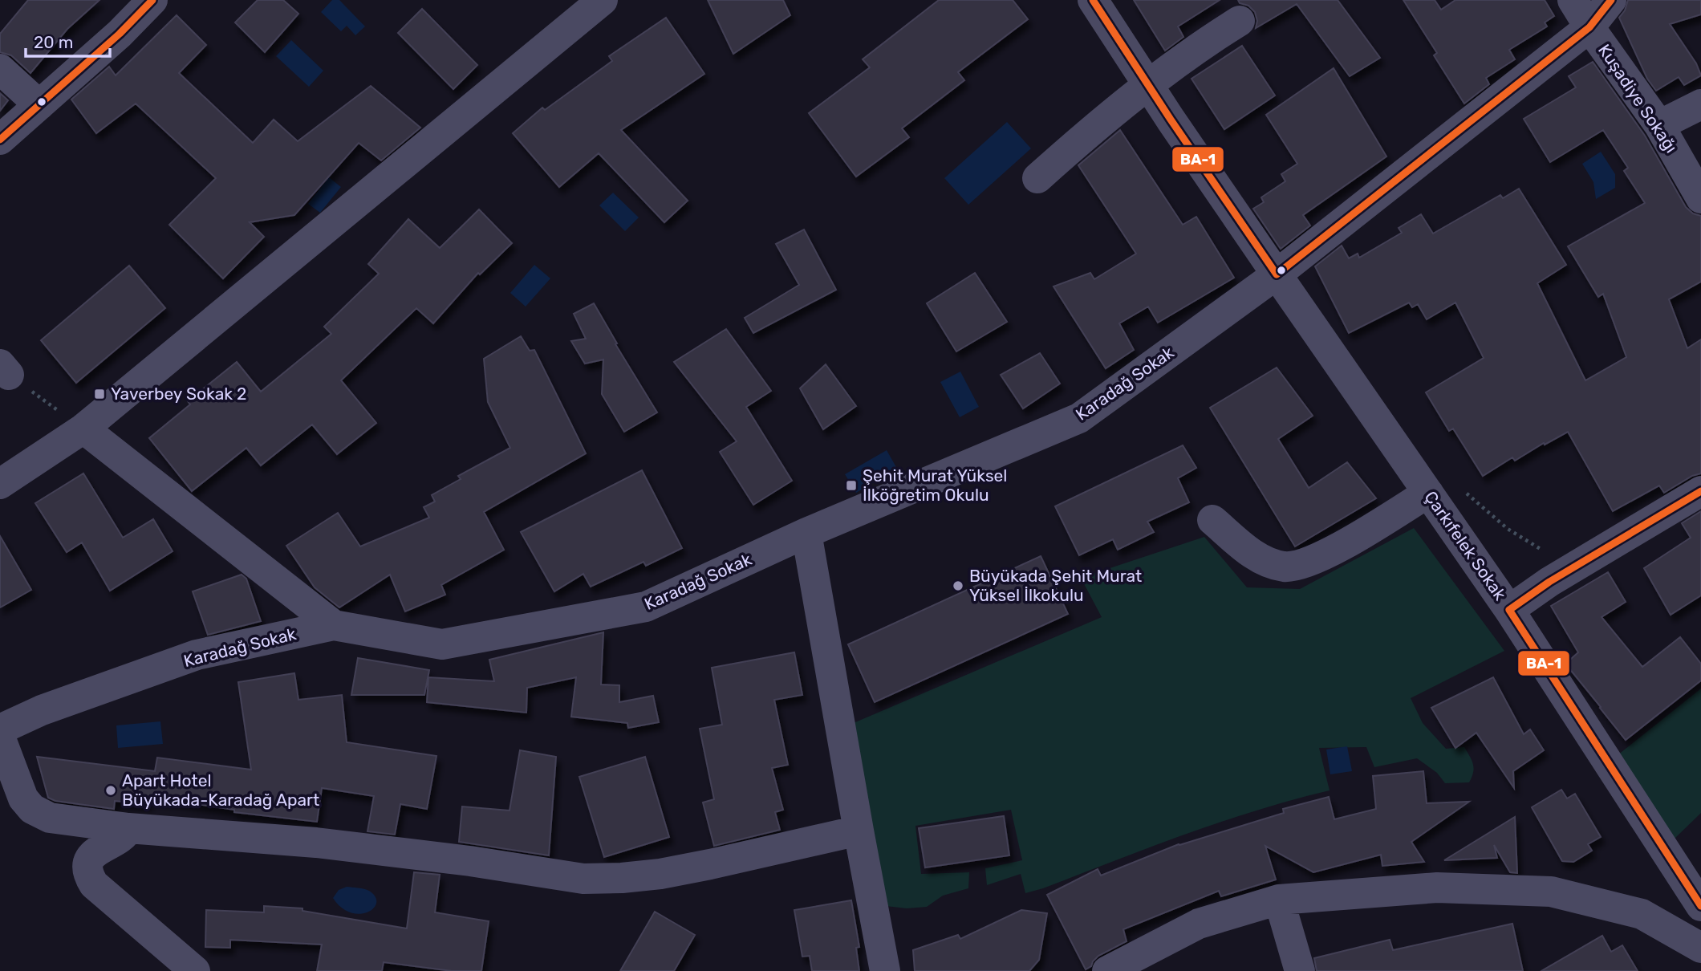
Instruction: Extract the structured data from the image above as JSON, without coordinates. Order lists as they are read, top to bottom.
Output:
{
  "streets": {
    "street": ["Kuşadiye Sokağı", "Karadağ Sokak", "Çarkıfelek Sokak"]
  },
  "crossings": [
    ["Kuşadiye Sokağı", "Karadağ Sokak"],
    ["Karadağ Sokak", "Çarkıfelek Sokak"]
  ],
  "places": {
    "transit": ["Yaverbey Sokak 2", "Şehit Murat Yüksel İlköğretim Okulu"],
    "other": ["Büyükada Şehit Murat Yüksel İlkokulu", "Apart Hotel Büyükada-Karadağ Apart"]
  },
  "lines": ["transit line BA-1"],
  "scale_bar": "20 m"
}
